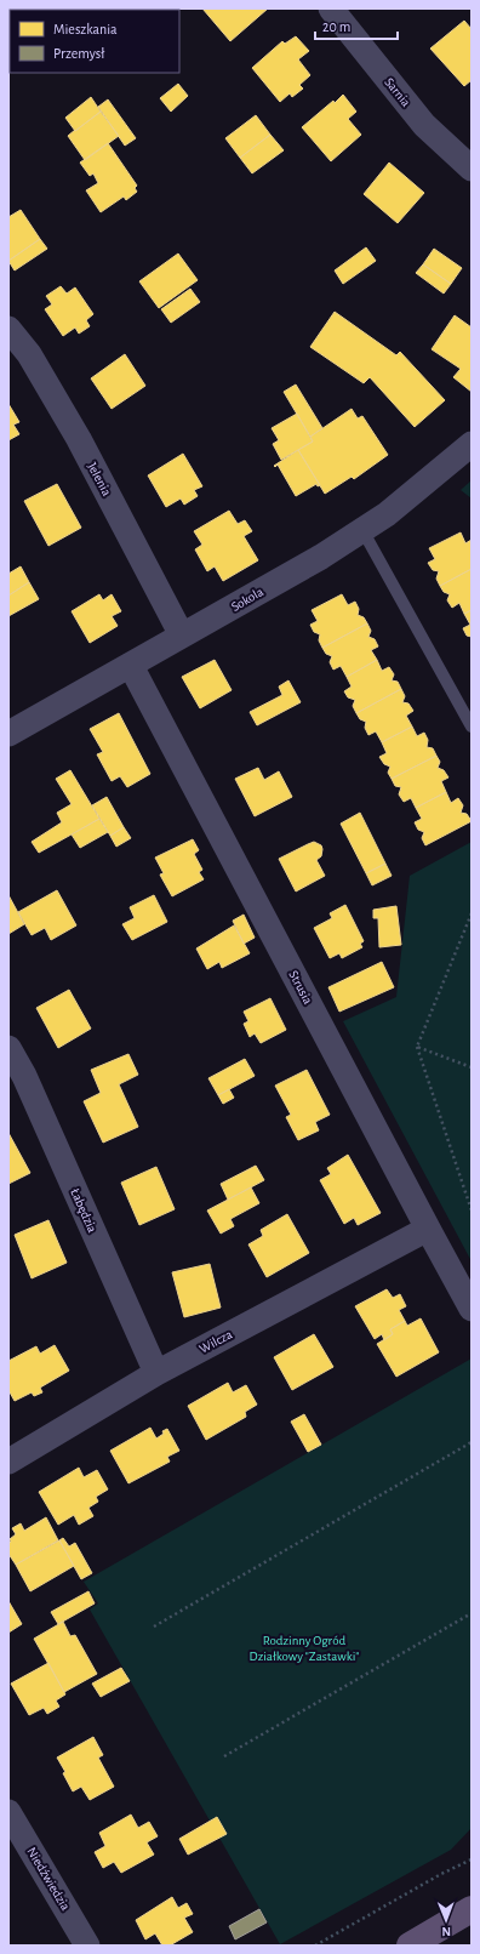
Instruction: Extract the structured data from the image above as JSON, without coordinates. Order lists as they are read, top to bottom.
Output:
{
  "streets": {
    "street": [
      "Sarnia",
      "Jelenia",
      "Sokola",
      "Strusia",
      "Łabędzia",
      "Wilcza",
      "Niedźwiedzia"
    ]
  },
  "crossings": [
    ["Jelenia", "Sokola"],
    ["Sokola", "Strusia"],
    ["Strusia", "Wilcza"],
    ["Łabędzia", "Wilcza"]
  ],
  "parks": ["Rodzinny Ogród Działkowy \"Zastawki\""],
  "legend": ["Mieszkania", "Przemysł"],
  "scale_bar": "20 m",
  "north": "bottom"
}
